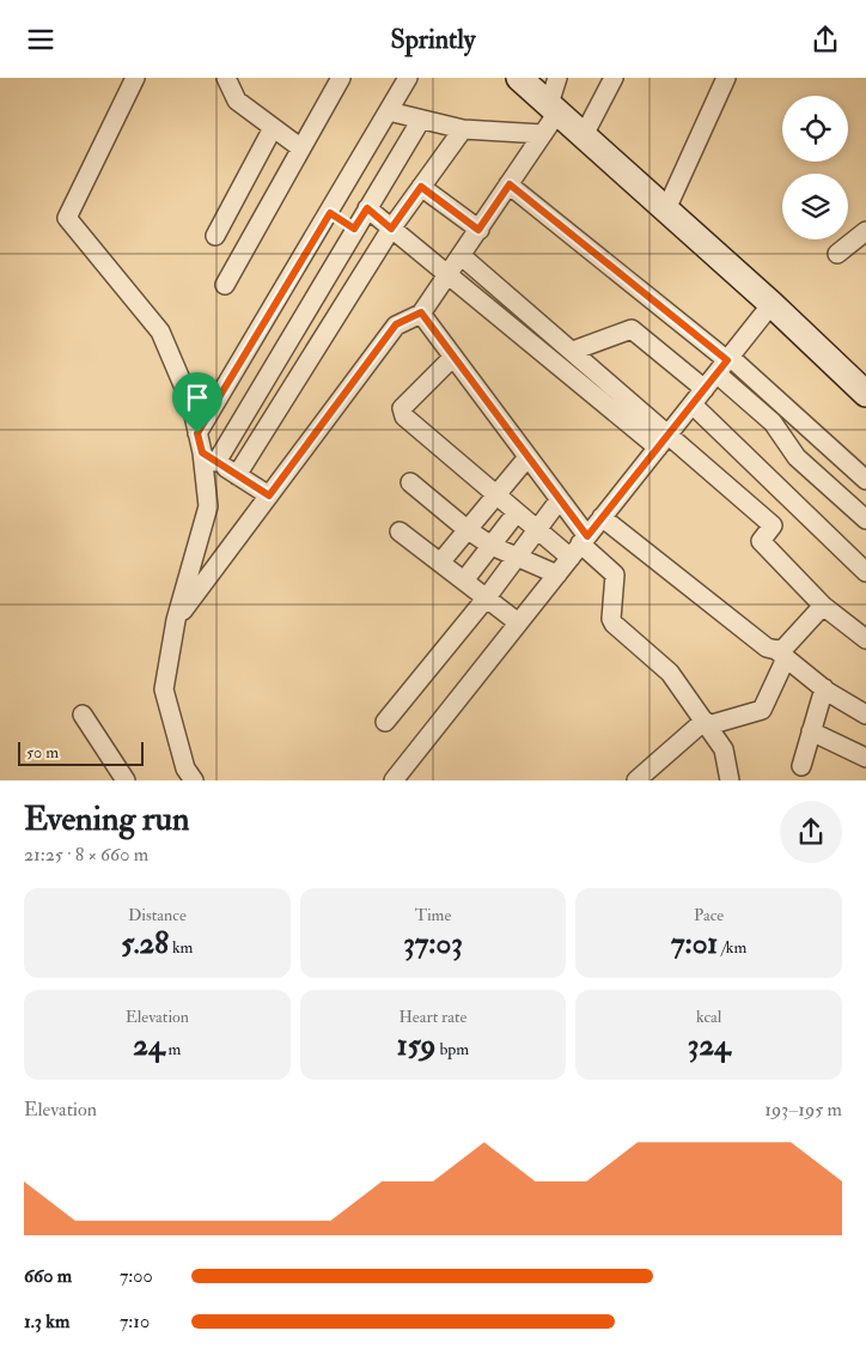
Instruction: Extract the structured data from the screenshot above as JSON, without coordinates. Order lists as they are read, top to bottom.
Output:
{
  "scale_bar": "50 m",
  "page": {
    "header": "Sprintly",
    "scale": "50 m",
    "heading": ["Evening run", "21:25 · 8 × 660 m"],
    "stats": [
      ["Distance", "5.28 km"],
      ["Time", "37:03"],
      ["Pace", "7:01 /km"],
      ["Elevation", "24 m"],
      ["Heart rate", "159 bpm"],
      ["kcal", "324"]
    ],
    "chart": ["Elevation", "193–195 m"],
    "list": [
      {
        "name": "660 m",
        "note": "7:00"
      },
      {
        "name": "1.3 km",
        "note": "7:10"
      }
    ]
  }
}
